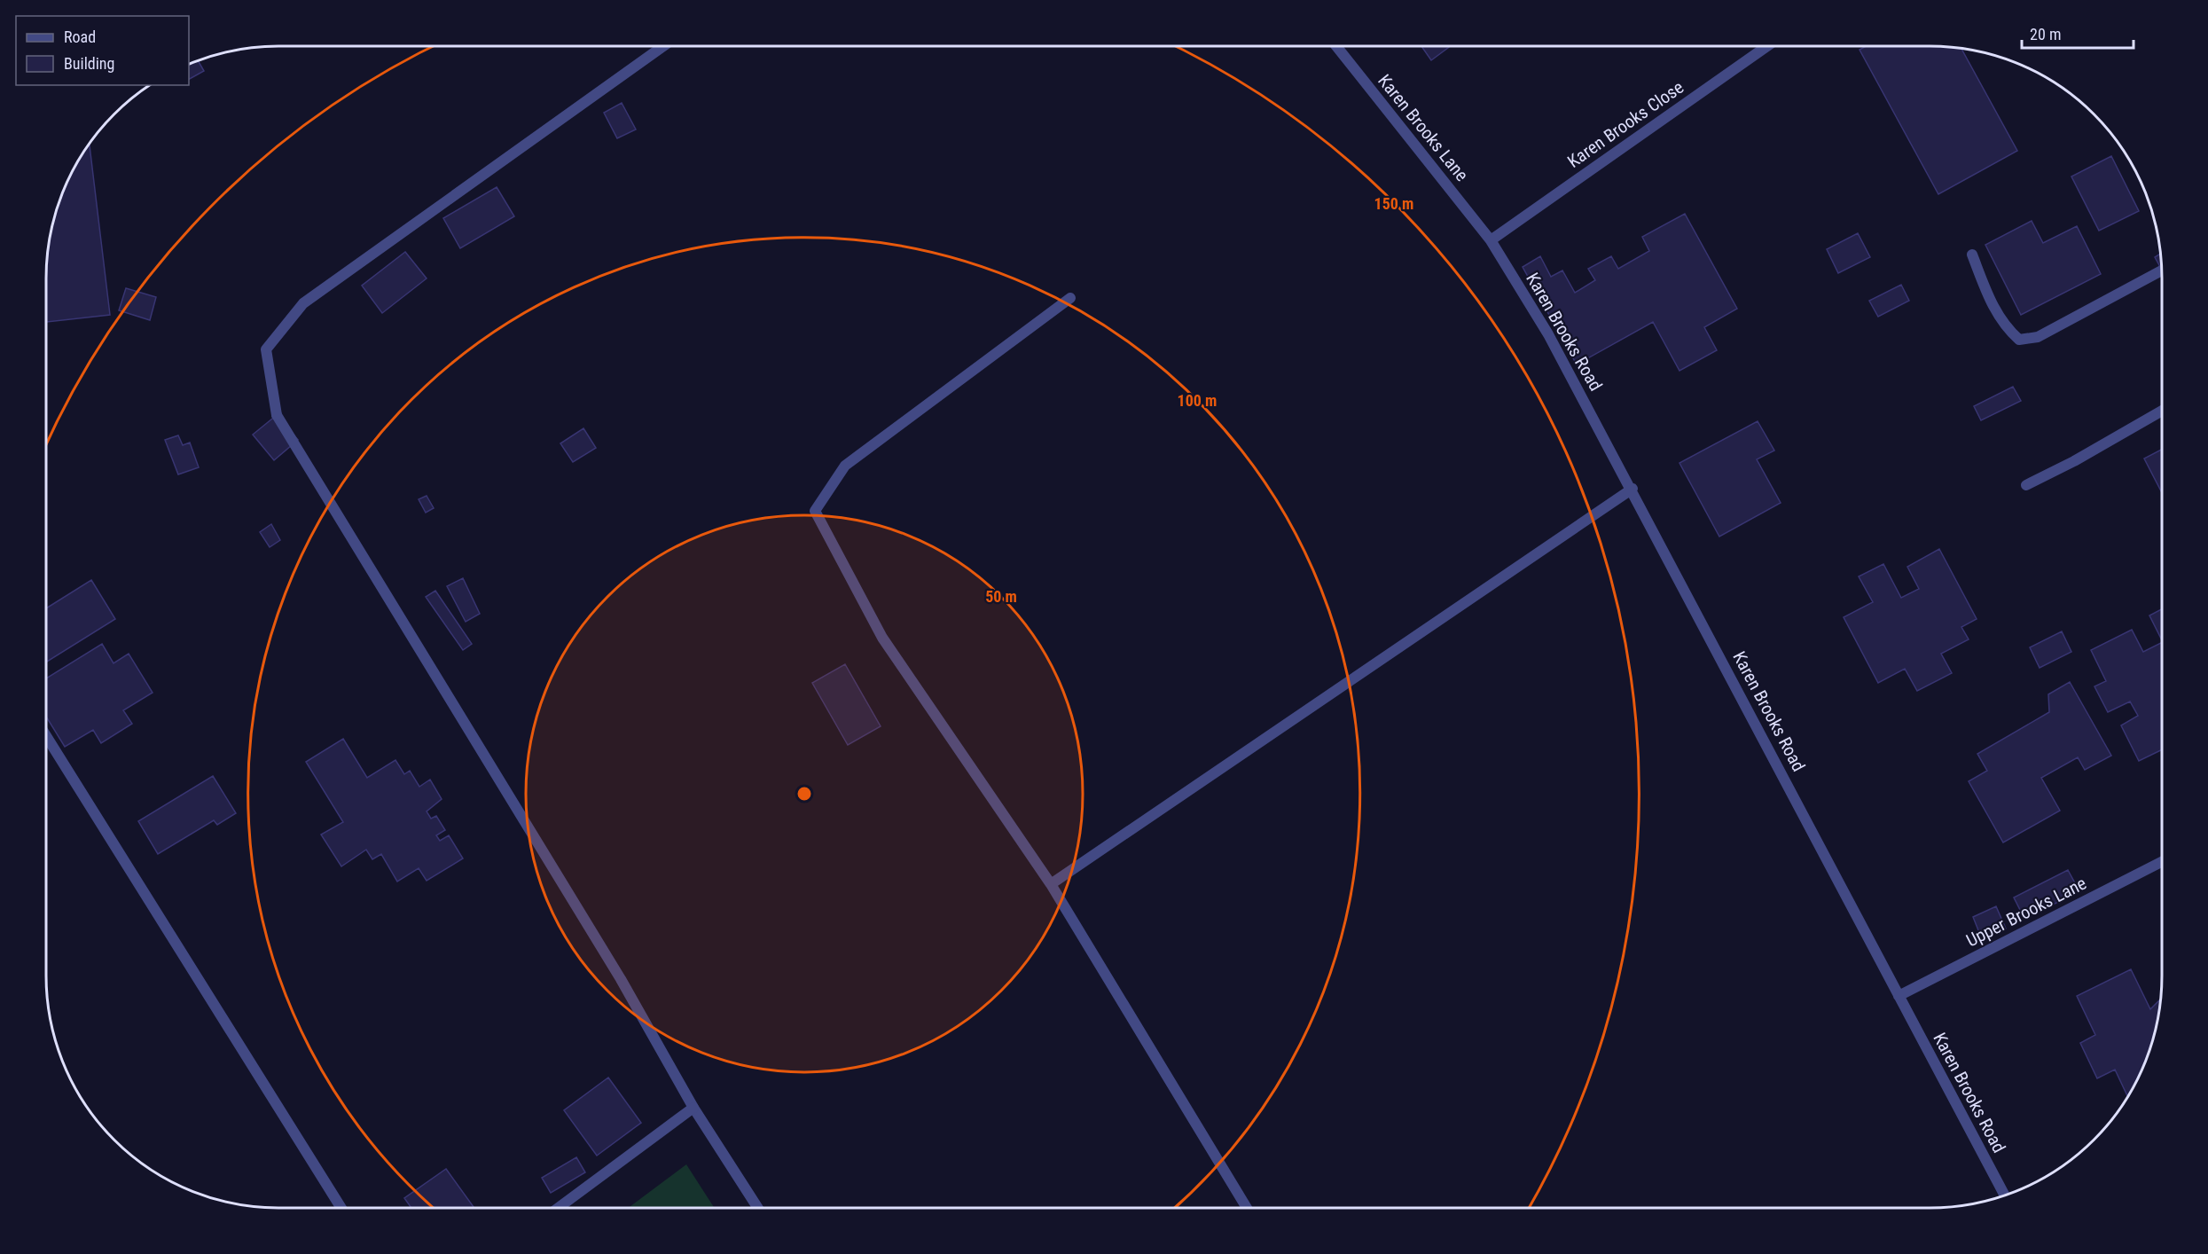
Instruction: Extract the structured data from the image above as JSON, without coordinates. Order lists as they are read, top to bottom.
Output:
{
  "streets": {
    "street": [
      "Karen Brooks Close",
      "Karen Brooks Lane",
      "Karen Brooks Road",
      "Upper Brooks Lane"
    ]
  },
  "crossings": [
    ["Karen Brooks Close", "Karen Brooks Lane"],
    ["Karen Brooks Close", "Karen Brooks Road"],
    ["Karen Brooks Lane", "Karen Brooks Road"],
    ["Karen Brooks Road", "Upper Brooks Lane"]
  ],
  "legend": ["Road", "Building"],
  "scale_bar": "20 m",
  "rings": ["150 m", "100 m", "50 m"]
}
